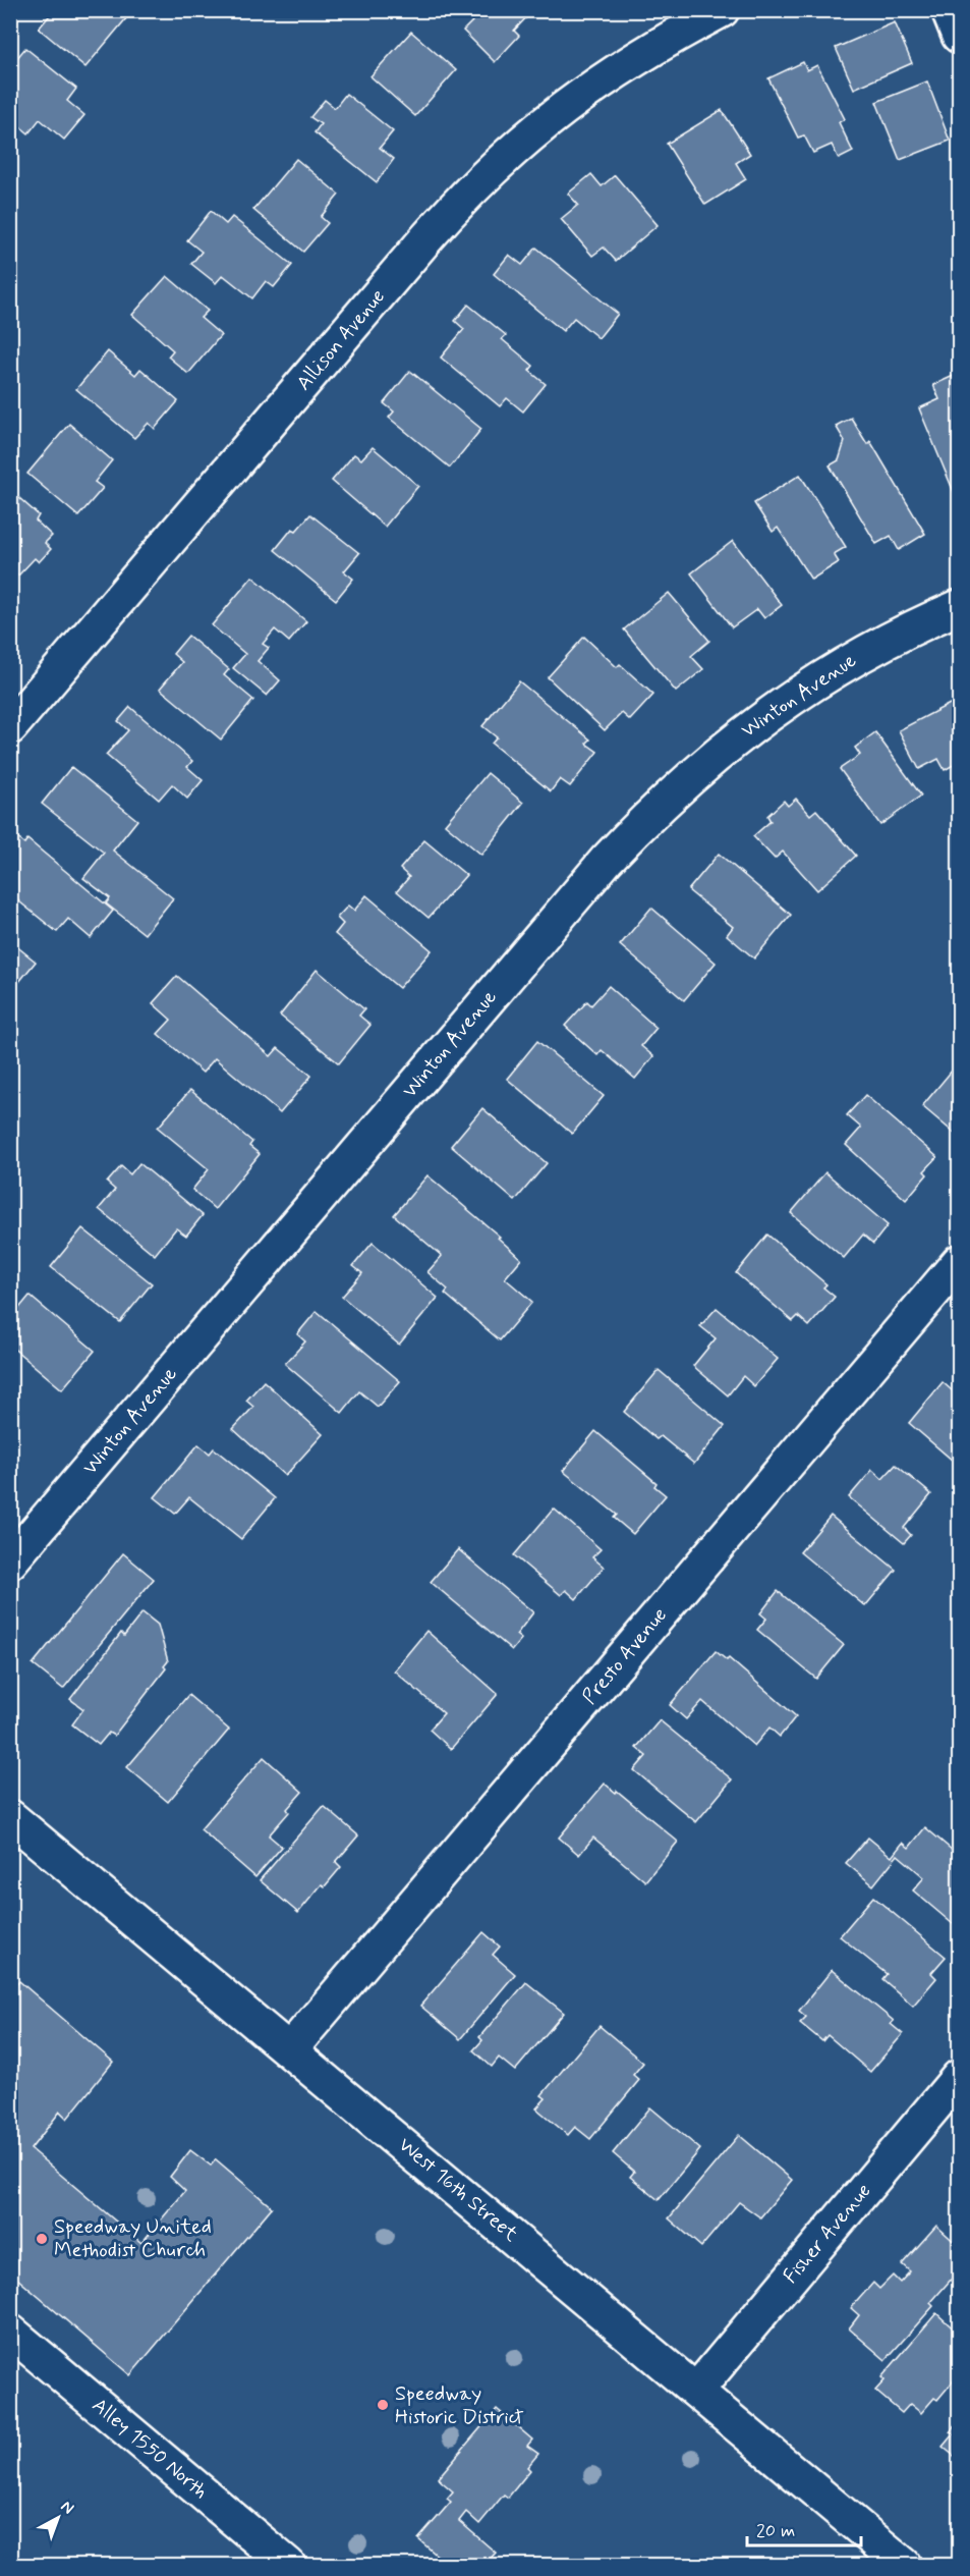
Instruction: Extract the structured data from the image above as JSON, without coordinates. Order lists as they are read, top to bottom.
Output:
{
  "streets": {
    "street": [
      "Allison Avenue",
      "Winton Avenue",
      "Presto Avenue",
      "West 16th Street",
      "Fisher Avenue",
      "Alley 1550 North"
    ]
  },
  "crossings": [
    ["Presto Avenue", "West 16th Street"],
    ["West 16th Street", "Fisher Avenue"]
  ],
  "places": ["Speedway United Methodist Church", "Speedway Historic District"],
  "scale_bar": "20 m",
  "north": "top right"
}
